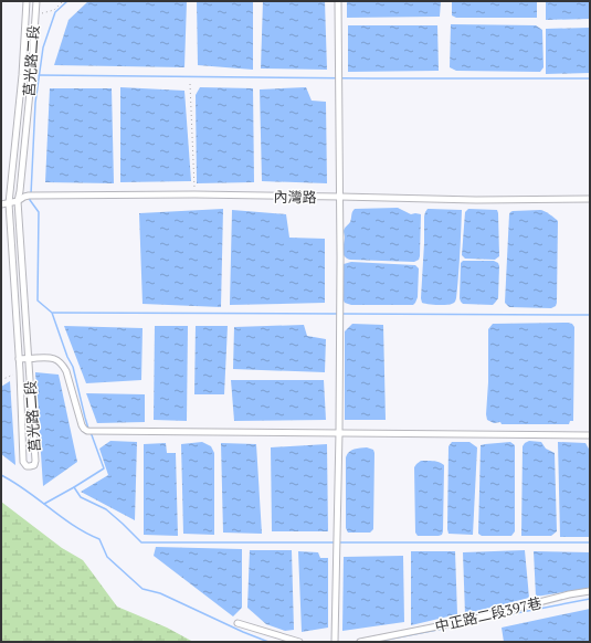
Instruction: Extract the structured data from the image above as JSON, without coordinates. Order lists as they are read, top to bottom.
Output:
{
  "streets": {
    "street": ["莒光路二段", "內灣路", "中正路二段397巷"]
  },
  "crossings": [
    ["莒光路二段", "內灣路"]
  ]
}
